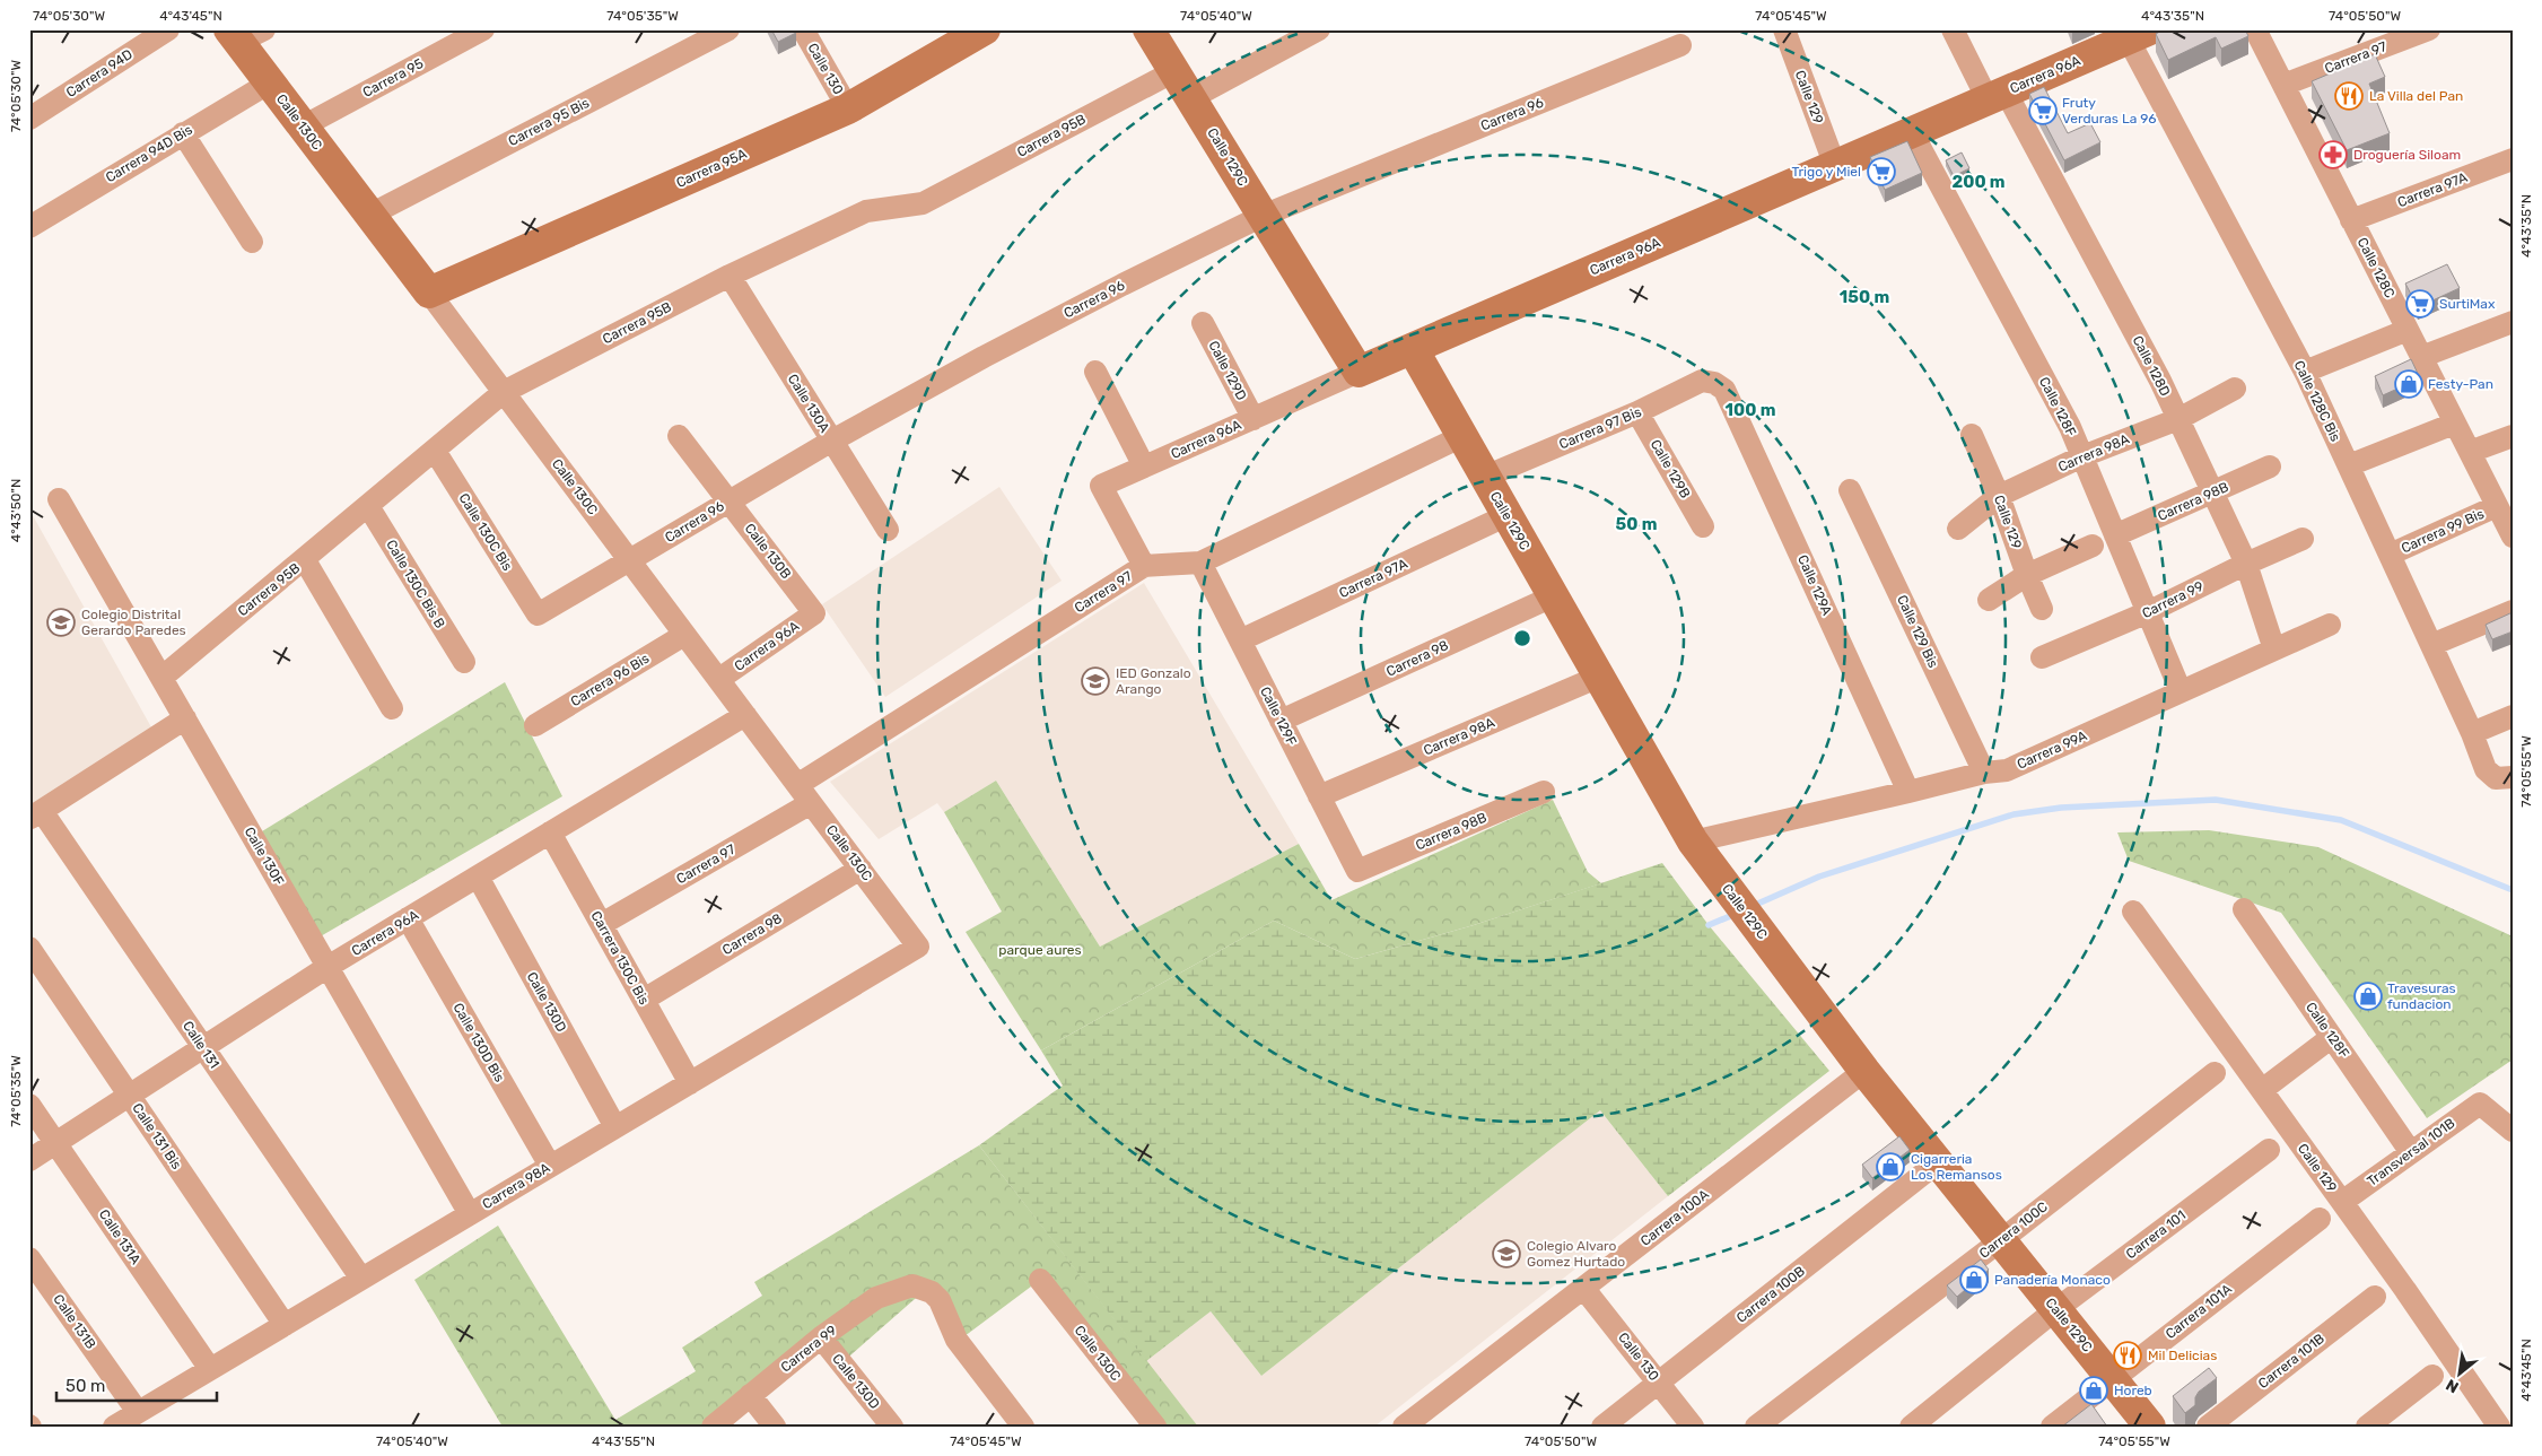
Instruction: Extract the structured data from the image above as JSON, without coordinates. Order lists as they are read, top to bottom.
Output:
{
  "streets": {
    "street": [
      "Carrera 97",
      "Calle 130",
      "Carrera 94D",
      "Carrera 96A",
      "Carrera 95",
      "Calle 129",
      "Carrera 96",
      "Calle 130C",
      "Carrera 95 Bis",
      "Carrera 95B",
      "Carrera 94D Bis",
      "Calle 129C",
      "Carrera 95A",
      "Carrera 97A",
      "Calle 128C",
      "Calle 128D",
      "Calle 129D",
      "Calle 128C Bis",
      "Calle 130A",
      "Calle 128F",
      "Carrera 97 Bis",
      "Carrera 98A",
      "Calle 129B",
      "Carrera 98B",
      "Carrera 99 Bis",
      "Calle 130C Bis",
      "Calle 130B",
      "Calle 130C Bis B",
      "Calle 129A",
      "Carrera 99",
      "Calle 129 Bis",
      "Carrera 98",
      "Carrera 96 Bis",
      "Calle 129F",
      "Carrera 99A",
      "Calle 130F",
      "Carrera 130C Bis",
      "Calle 130D",
      "Calle 130D Bis",
      "Calle 131",
      "Calle 131 Bis",
      "Transversal 101B",
      "Carrera 100A",
      "Carrera 100C",
      "Carrera 101",
      "Calle 131A",
      "Carrera 100B",
      "Carrera 101A",
      "Calle 131B",
      "Carrera 101B"
    ]
  },
  "crossings": [
    ["Carrera 97", "Carrera 96A"],
    ["Carrera 97", "Calle 130C"],
    ["Carrera 97", "Calle 129C"],
    ["Carrera 97", "Calle 128C"],
    ["Carrera 97", "Calle 129F"],
    ["Carrera 97", "Carrera 130C Bis"],
    ["Calle 130", "Carrera 95A"],
    ["Calle 130", "Carrera 100A"],
    ["Calle 130", "Carrera 100B"],
    ["Carrera 96A", "Calle 129"],
    ["Carrera 96A", "Calle 130C"],
    ["Carrera 96A", "Calle 129C"],
    ["Carrera 96A", "Calle 128D"],
    ["Carrera 96A", "Calle 129D"],
    ["Carrera 96A", "Calle 128C Bis"],
    ["Carrera 96A", "Calle 128F"],
    ["Carrera 96A", "Calle 130B"],
    ["Carrera 96A", "Calle 130F"],
    ["Carrera 96A", "Carrera 130C Bis"],
    ["Carrera 96A", "Calle 130D"],
    ["Carrera 96A", "Calle 130D Bis"],
    ["Carrera 96A", "Calle 131"],
    ["Carrera 96A", "Calle 131 Bis"],
    ["Carrera 96A", "Calle 131A"],
    ["Carrera 95", "Calle 130C"],
    ["Calle 129", "Carrera 98A"],
    ["Calle 129", "Transversal 101B"],
    ["Carrera 96", "Calle 130C"],
    ["Carrera 96", "Calle 129C"],
    ["Carrera 96", "Calle 130A"],
    ["Carrera 96", "Calle 130C Bis"],
    ["Carrera 96", "Calle 130B"],
    ["Calle 130C", "Carrera 95 Bis"],
    ["Calle 130C", "Carrera 95B"],
    ["Calle 130C", "Carrera 94D Bis"],
    ["Calle 130C", "Carrera 95A"],
    ["Calle 130C", "Carrera 98A"],
    ["Calle 130C", "Carrera 98"],
    ["Calle 130C", "Carrera 96 Bis"],
    ["Carrera 95B", "Calle 129C"],
    ["Carrera 95B", "Calle 130A"],
    ["Carrera 95B", "Calle 130C Bis"],
    ["Carrera 95B", "Calle 130C Bis B"],
    ["Carrera 95B", "Calle 130F"],
    ["Calle 129C", "Carrera 97A"],
    ["Calle 129C", "Carrera 97 Bis"],
    ["Calle 129C", "Carrera 98A"],
    ["Calle 129C", "Carrera 98"],
    ["Calle 129C", "Carrera 99A"],
    ["Calle 129C", "Carrera 100A"],
    ["Calle 129C", "Carrera 100C"],
    ["Calle 129C", "Carrera 101"],
    ["Calle 129C", "Carrera 100B"],
    ["Calle 129C", "Carrera 101A"],
    ["Carrera 97A", "Calle 128C"],
    ["Carrera 97A", "Calle 129F"],
    ["Calle 128C", "Carrera 99 Bis"],
    ["Calle 128D", "Carrera 98A"],
    ["Calle 128D", "Carrera 98B"],
    ["Calle 128D", "Carrera 99"],
    ["Calle 128D", "Carrera 99A"],
    ["Calle 128C Bis", "Carrera 99 Bis"],
    ["Calle 128F", "Carrera 98A"],
    ["Calle 128F", "Carrera 98B"],
    ["Calle 128F", "Carrera 99"],
    ["Calle 128F", "Carrera 99A"],
    ["Calle 128F", "Transversal 101B"],
    ["Carrera 97 Bis", "Calle 129B"],
    ["Carrera 97 Bis", "Calle 129A"],
    ["Carrera 98A", "Calle 129F"],
    ["Carrera 98A", "Calle 130F"],
    ["Carrera 98A", "Carrera 130C Bis"],
    ["Carrera 98A", "Calle 130D"],
    ["Carrera 98A", "Calle 130D Bis"],
    ["Carrera 98A", "Calle 131"],
    ["Carrera 98A", "Calle 131 Bis"],
    ["Carrera 98A", "Calle 131A"],
    ["Carrera 98A", "Calle 131B"],
    ["Carrera 98B", "Calle 129F"],
    ["Calle 129A", "Carrera 99A"],
    ["Carrera 99", "Calle 130D"],
    ["Calle 129 Bis", "Carrera 99A"],
    ["Carrera 98", "Calle 129F"],
    ["Carrera 98", "Carrera 130C Bis"]
  ],
  "parks": ["parque aures"],
  "places": {
    "restaurant": ["La Villa del Pan", "Mil Delicias"],
    "supermarket": ["Fruty Verduras La 96", "Trigo y Miel", "SurtiMax"],
    "pharmacy": ["Droguería Siloam"],
    "shop": [
      "Festy-Pan",
      "Travesuras fundacion",
      "Cigarreria Los Remansos",
      "Panadería Monaco",
      "Horeb"
    ],
    "school or university": ["Colegio Distrital Gerardo Paredes", "IED Gonzalo Arango", "Colegio Alvaro Gomez Hurtado"]
  },
  "scale_bar": "50 m",
  "north": "bottom left",
  "coordinates": [
    "74°05'30\"W",
    "4°43'45\"N",
    "74°05'35\"W",
    "74°05'40\"W",
    "74°05'45\"W",
    "4°43'35\"N",
    "74°05'50\"W",
    "4°43'50\"N",
    "74°05'55\"W",
    "4°43'55\"N"
  ],
  "rings": [
    "200 m",
    "150 m",
    "100 m",
    "50 m"
  ]
}
